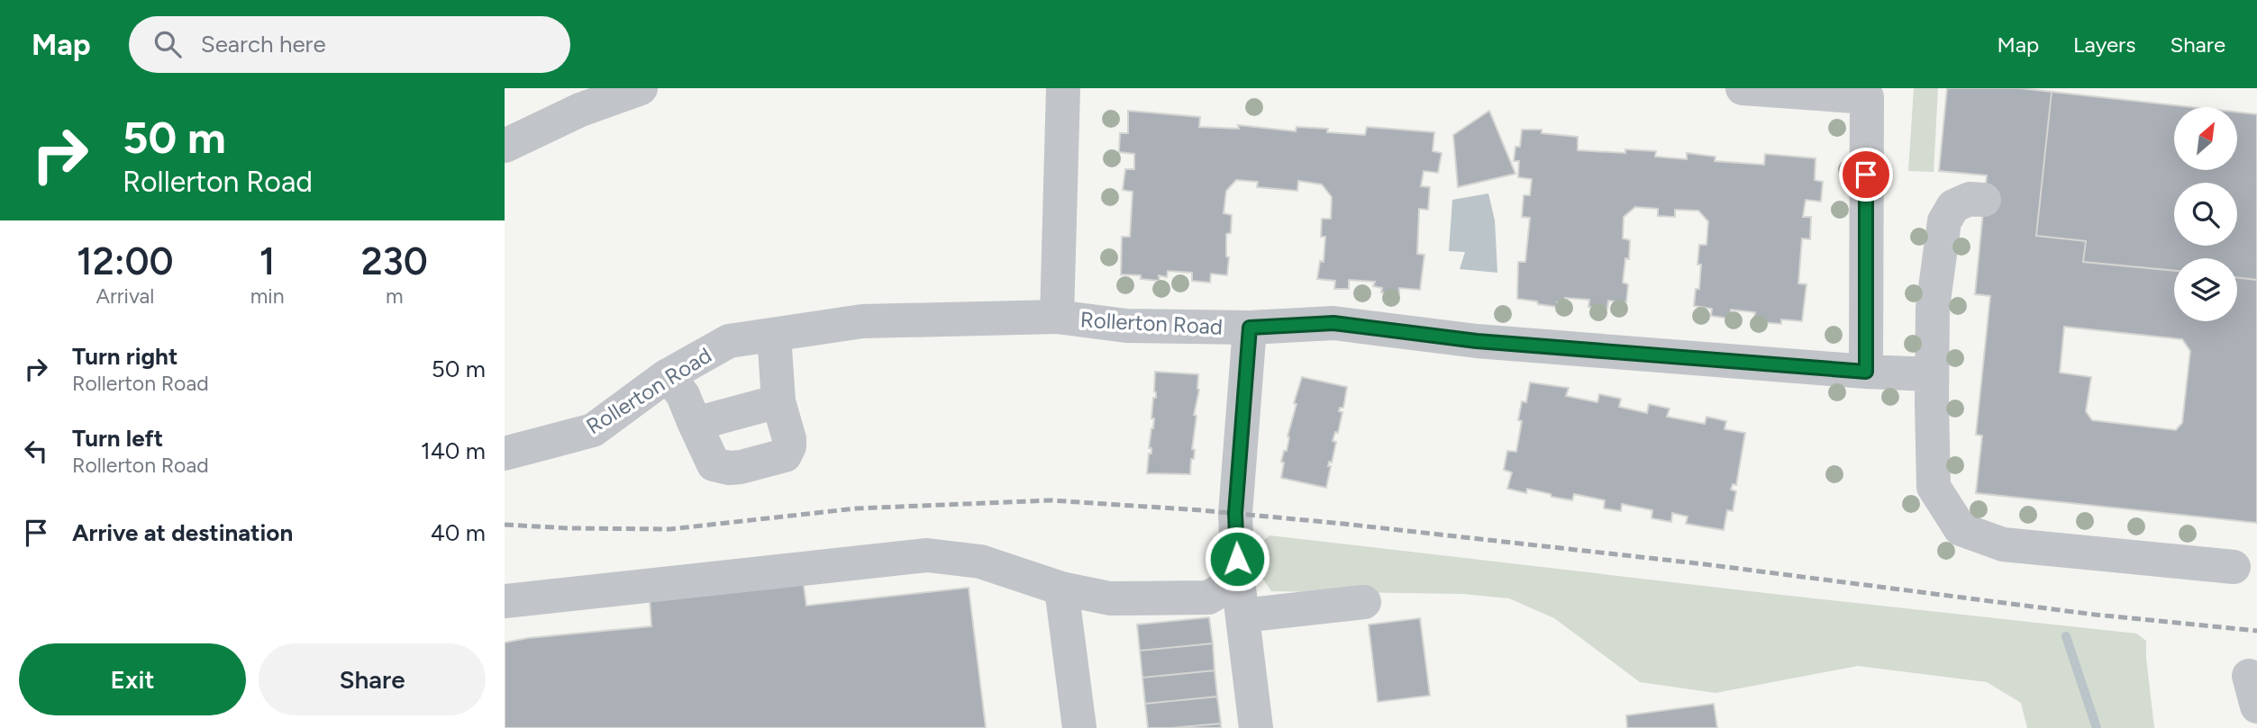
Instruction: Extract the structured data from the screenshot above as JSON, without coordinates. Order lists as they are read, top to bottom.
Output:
{
  "streets": {
    "street": ["Rollerton Road"]
  },
  "north": "top right",
  "page": {
    "header": "Map",
    "search": "Search here",
    "nav": ["Map", "Layers", "Share"],
    "turn": ["50 m", "Rollerton Road"],
    "eta": [
      "12:00",
      "Arrival",
      "1",
      "min",
      "230",
      "m"
    ],
    "list": [
      {
        "name": "Turn right",
        "note": "Rollerton Road",
        "value": "50 m"
      },
      {
        "name": "Turn left",
        "note": "Rollerton Road",
        "value": "140 m"
      },
      {
        "name": "Arrive at destination",
        "value": "40 m"
      }
    ],
    "buttons": ["Exit", "Share"]
  }
}
